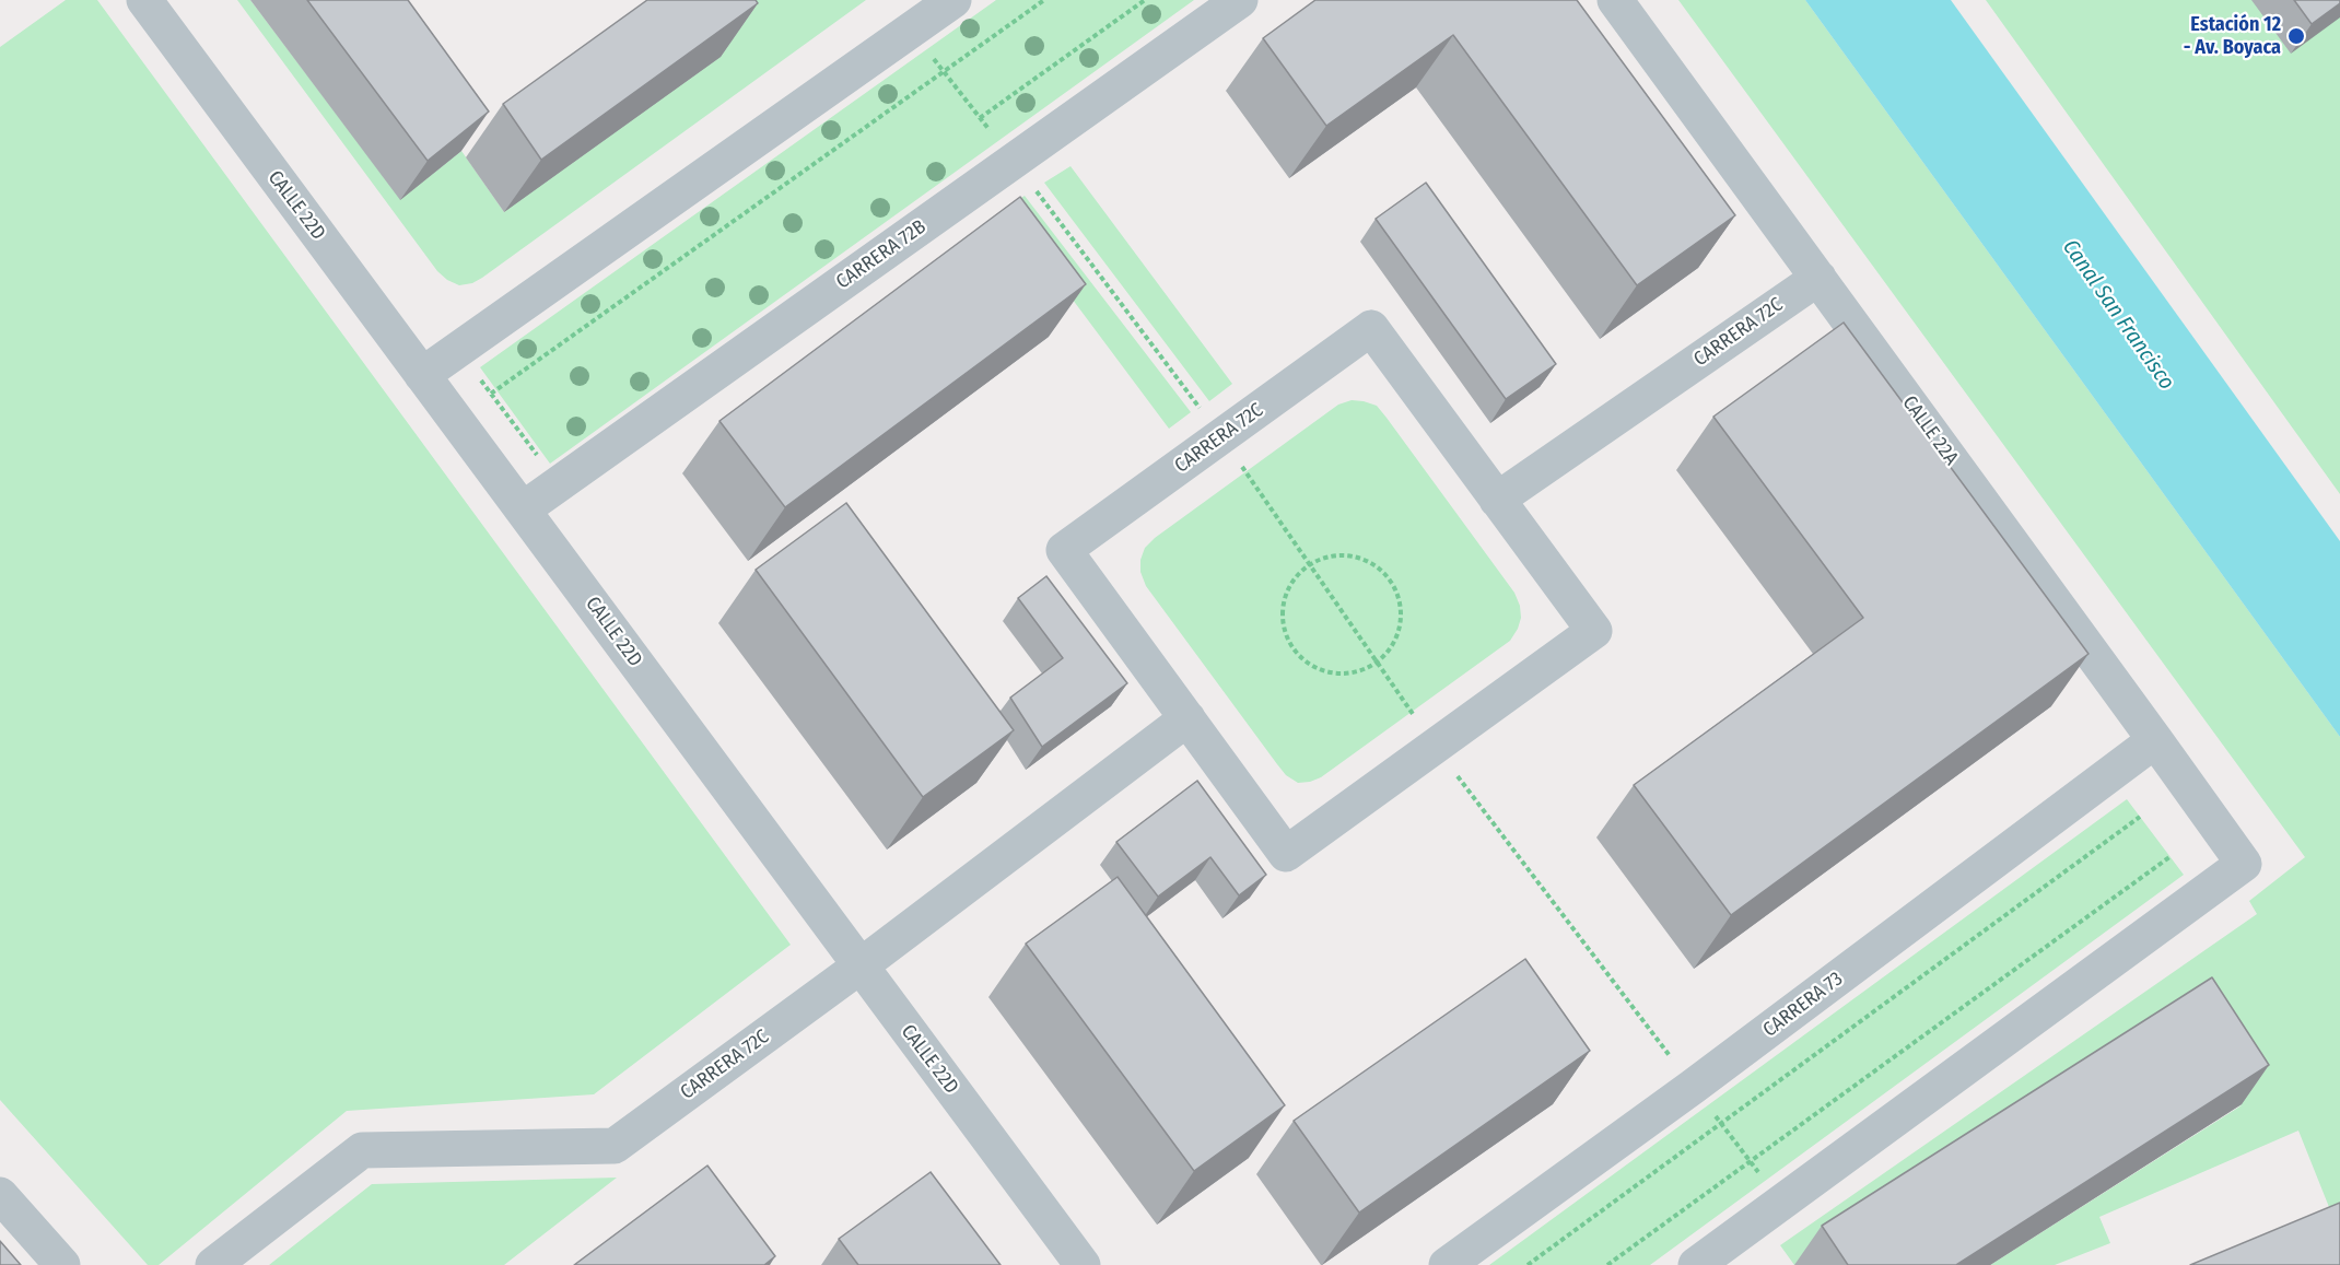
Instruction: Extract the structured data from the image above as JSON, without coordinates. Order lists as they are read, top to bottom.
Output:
{
  "streets": {
    "street": [
      "CALLE 22D",
      "CARRERA 72B",
      "CARRERA 72C",
      "CALLE 22A",
      "CARRERA 73"
    ]
  },
  "crossings": [
    ["CALLE 22D", "CARRERA 72B"],
    ["CALLE 22D", "CARRERA 72C"],
    ["CARRERA 72C", "CALLE 22A"],
    ["CALLE 22A", "CARRERA 73"]
  ],
  "water": ["Canal San Francisco"],
  "places": ["Estación 12 - Av. Boyaca"]
}
